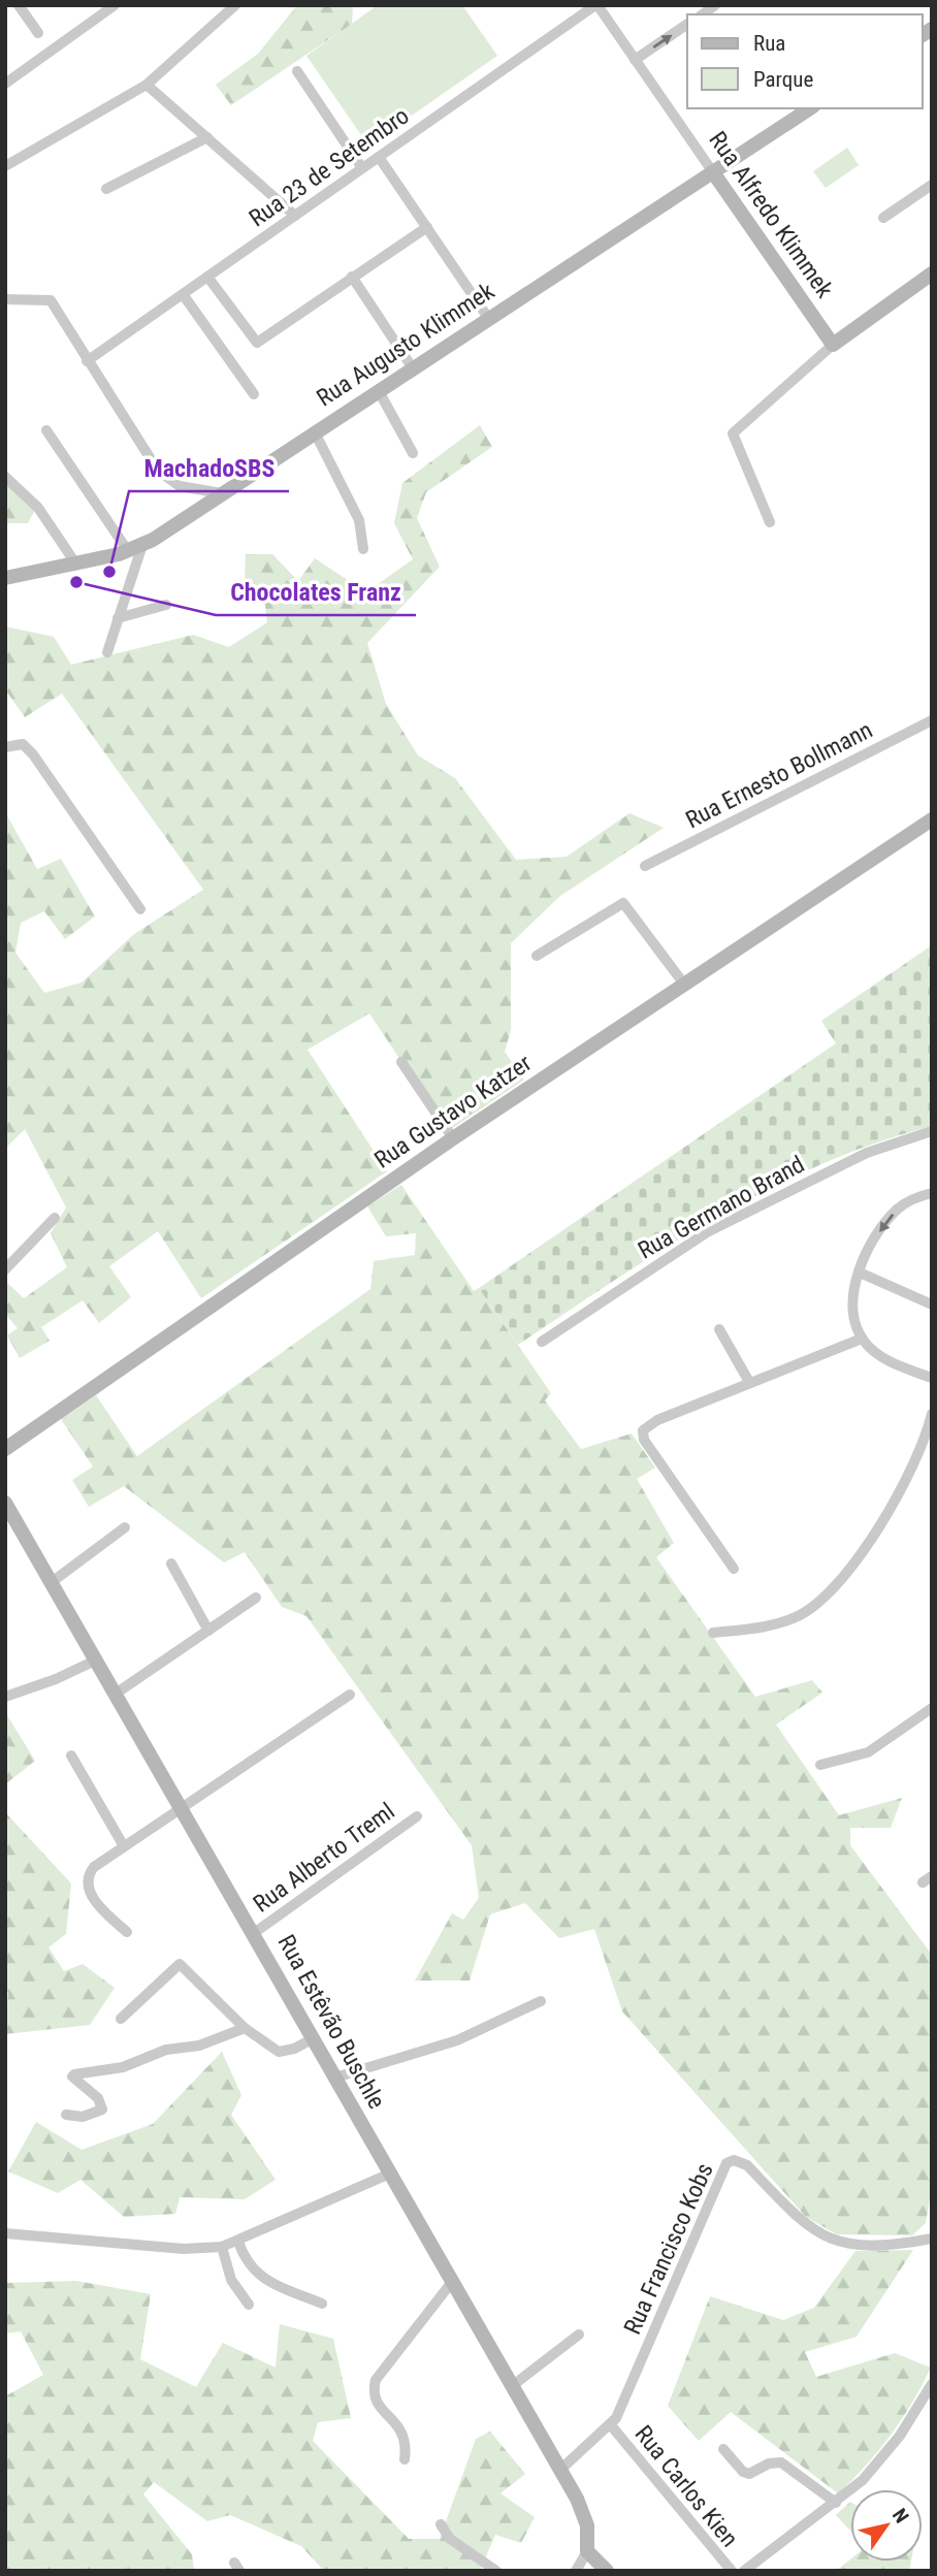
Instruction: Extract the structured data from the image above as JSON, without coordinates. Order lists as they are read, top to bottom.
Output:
{
  "streets": {
    "street": [
      "Rua 23 de Setembro",
      "Rua Alfredo Klimmek",
      "Rua Augusto Klimmek",
      "Rua Ernesto Bollmann",
      "Rua Gustavo Katzer",
      "Rua Germano Brand",
      "Rua Alberto Treml",
      "Rua Estêvão Buschle",
      "Rua Francisco Kobs",
      "Rua Carlos Kien"
    ]
  },
  "crossings": [
    ["Rua 23 de Setembro", "Rua Alfredo Klimmek"],
    ["Rua Alfredo Klimmek", "Rua Augusto Klimmek"],
    ["Rua Alberto Treml", "Rua Estêvão Buschle"],
    ["Rua Estêvão Buschle", "Rua Francisco Kobs"],
    ["Rua Francisco Kobs", "Rua Carlos Kien"]
  ],
  "places": ["MachadoSBS", "Chocolates Franz"],
  "legend": ["Rua", "Parque"],
  "north": "top right"
}
